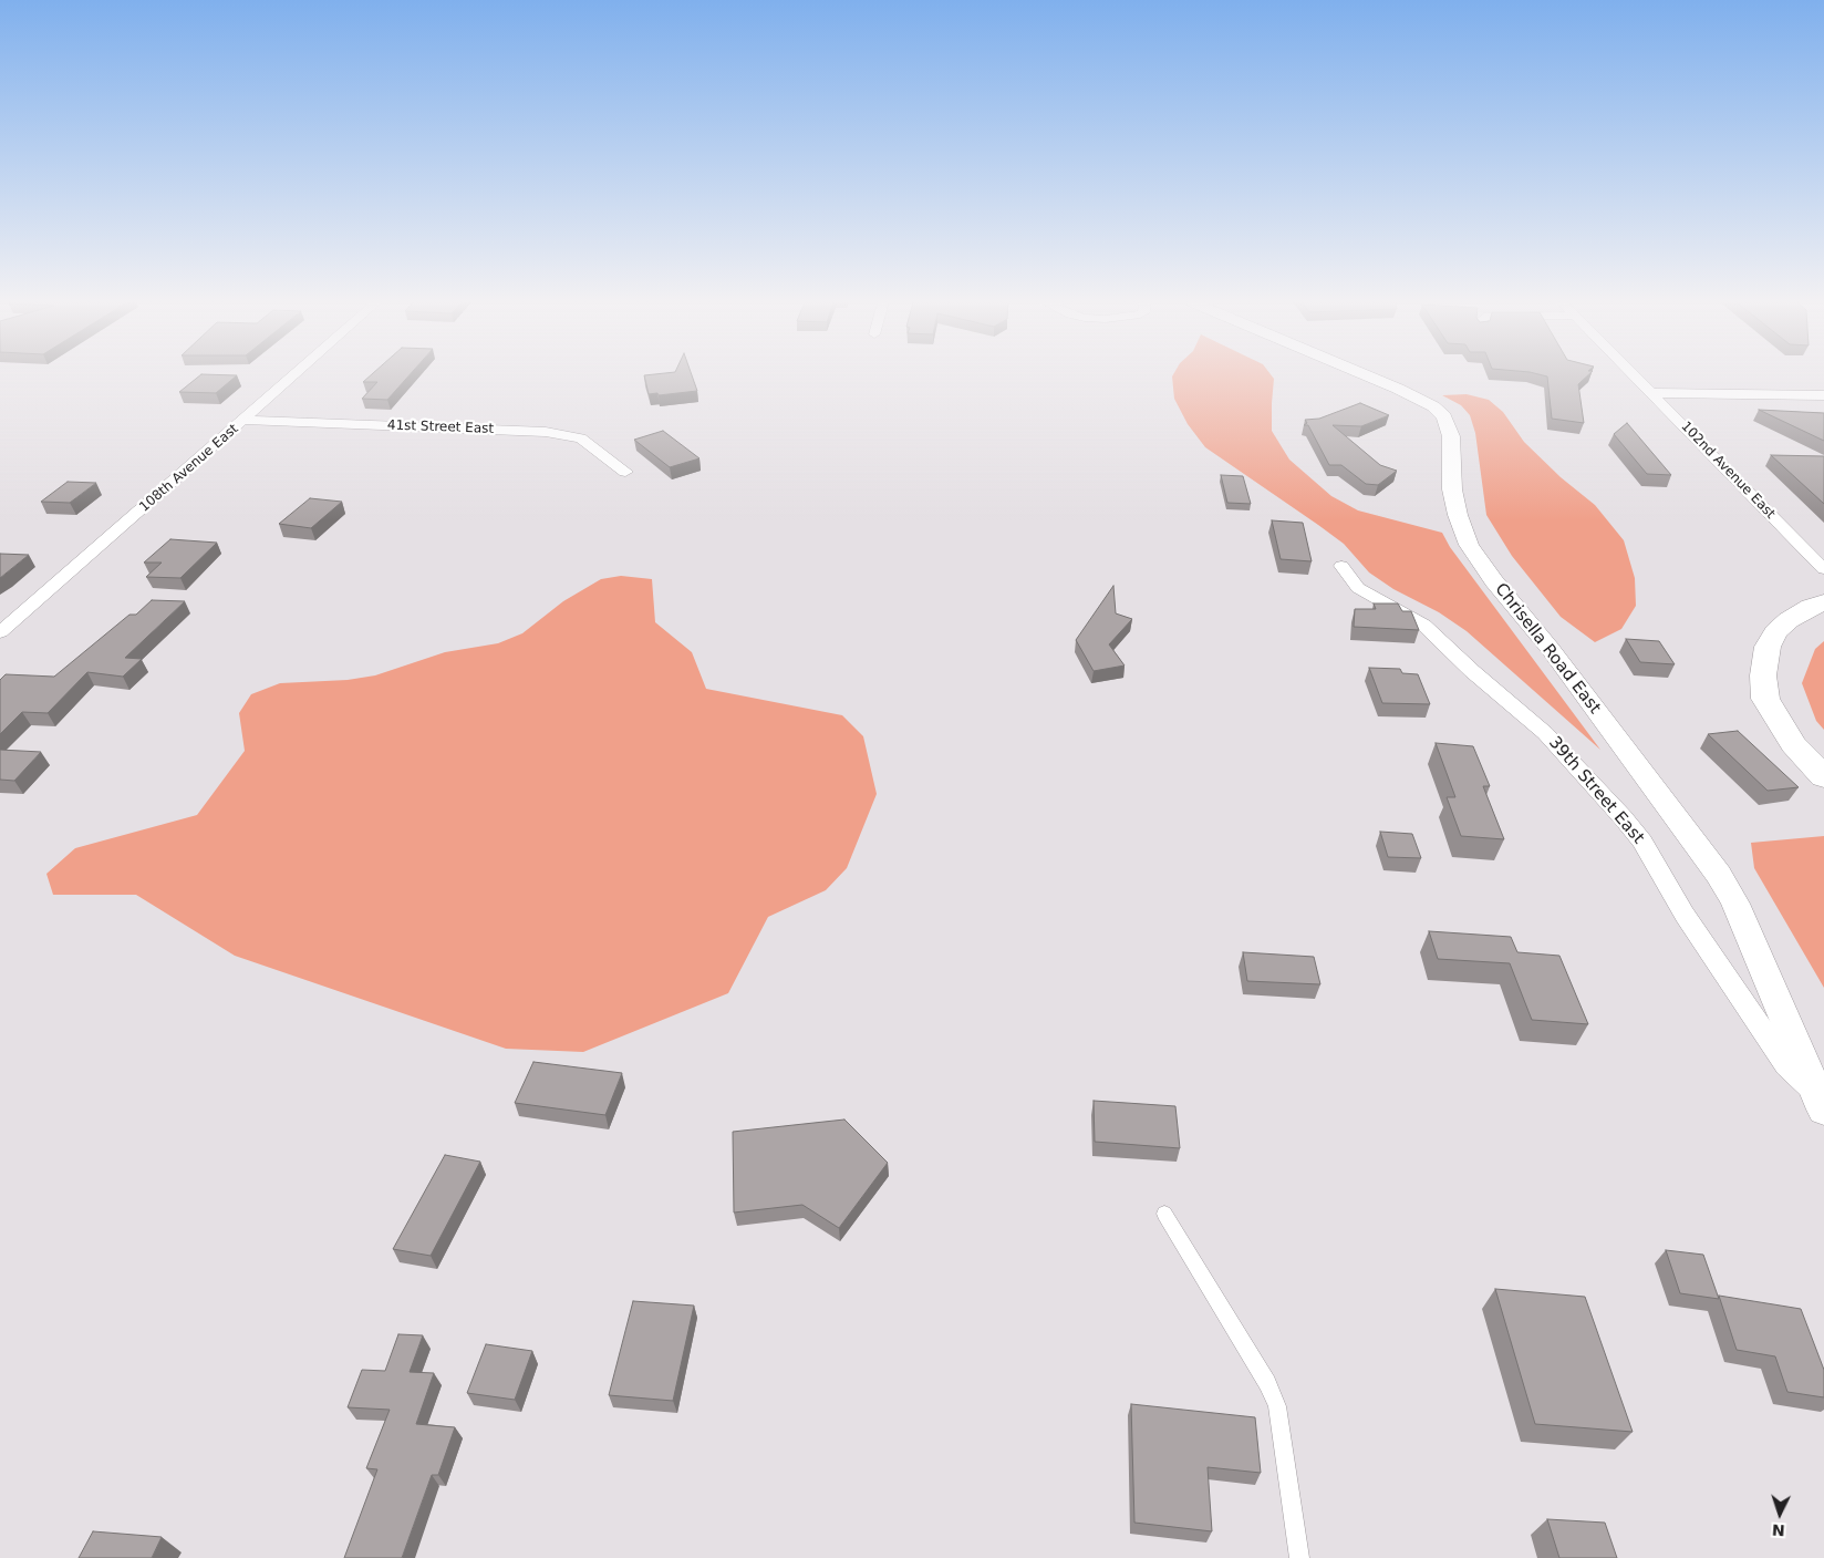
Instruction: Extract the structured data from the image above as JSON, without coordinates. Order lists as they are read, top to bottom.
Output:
{
  "streets": {
    "street": [
      "41st Street East",
      "108th Avenue East",
      "102nd Avenue East",
      "Chrisella Road East",
      "39th Street East"
    ]
  },
  "crossings": [
    ["41st Street East", "108th Avenue East"],
    ["Chrisella Road East", "39th Street East"]
  ],
  "north": "bottom"
}
